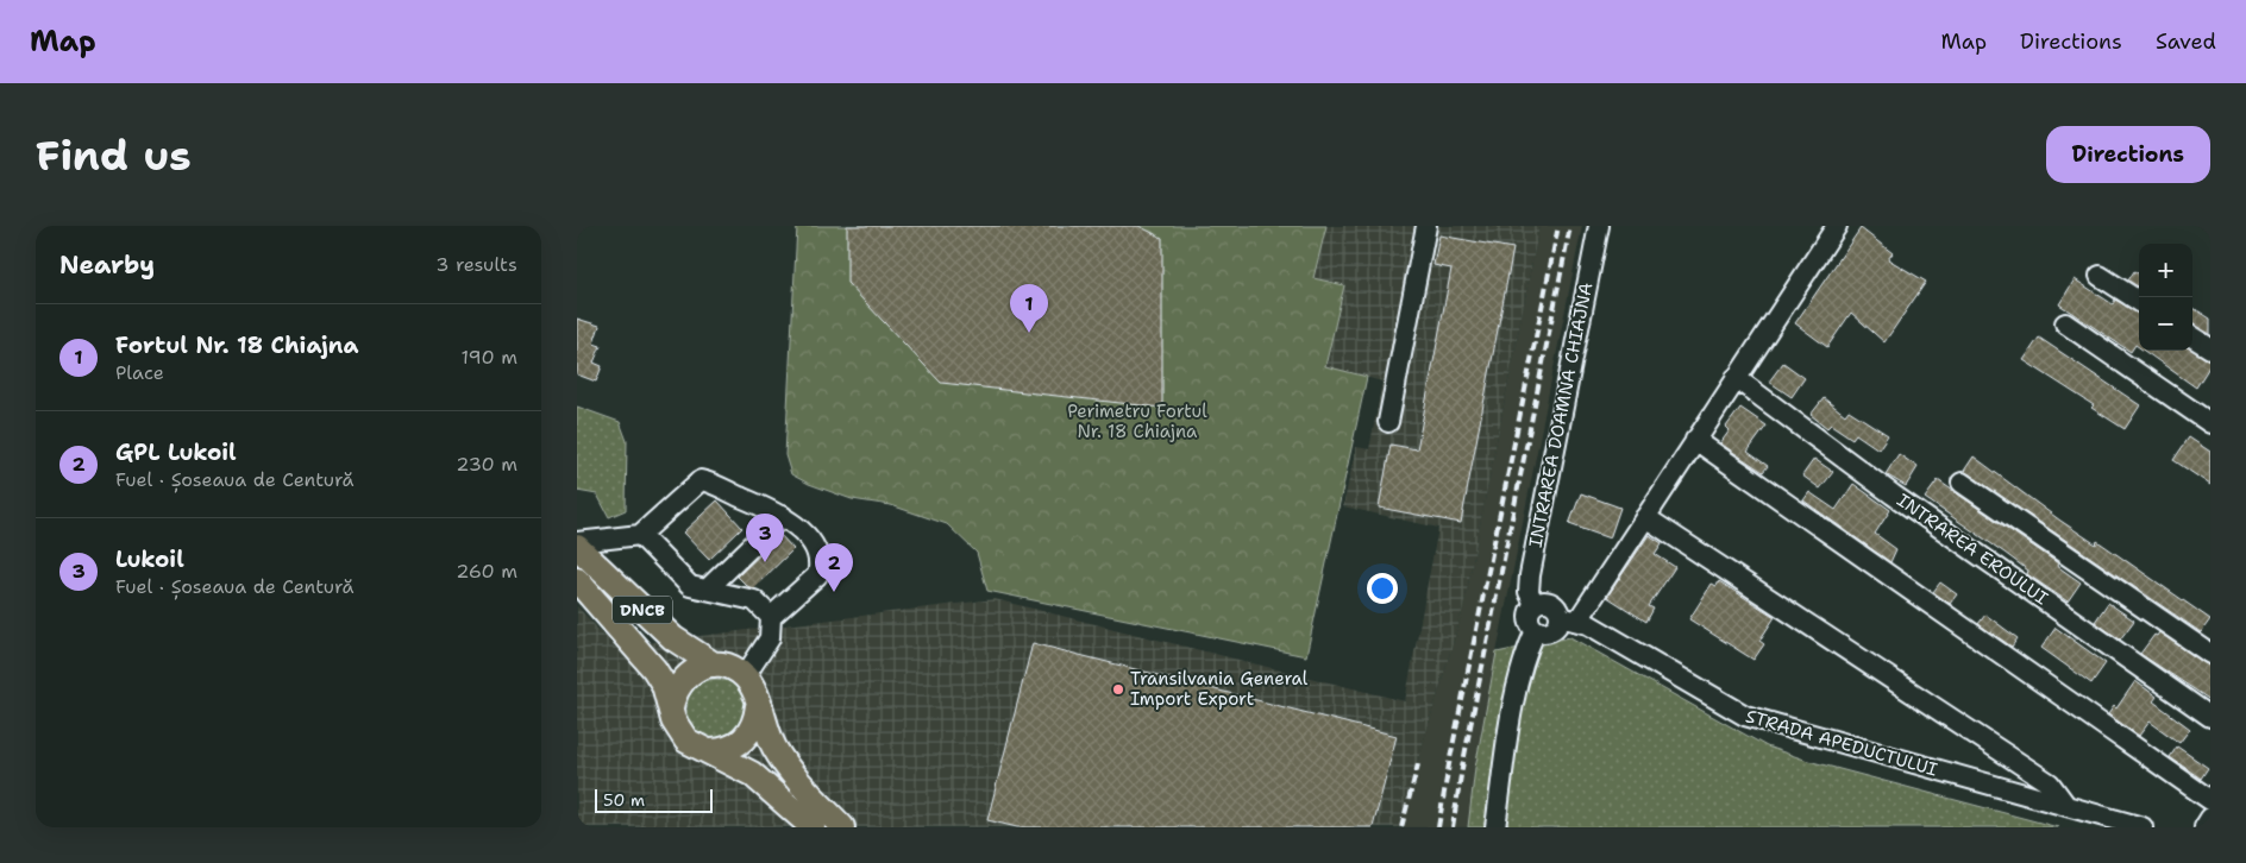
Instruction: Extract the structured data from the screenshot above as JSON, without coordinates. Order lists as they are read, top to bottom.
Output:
{
  "streets": {
    "main road": ["DNCB"],
    "street": ["INTRAREA DOAMNA CHIAJNA", "INTRAREA EROULUI", "STRADA APEDUCTULUI"]
  },
  "crossings": [
    ["INTRAREA DOAMNA CHIAJNA", "STRADA APEDUCTULUI"]
  ],
  "parks": ["Perimetru Fortul Nr. 18 Chiajna"],
  "places": ["Transilvania General Import Export"],
  "scale_bar": "50 m",
  "page": {
    "header": "Map",
    "nav": ["Map", "Directions", "Saved"],
    "buttons": "Directions",
    "title": "Find us",
    "heading": ["Nearby", "3 results"],
    "map_buttons": ["+", "−"],
    "pins": ["1", "3", "2"],
    "list": [
      {
        "mark": "1",
        "name": "Fortul Nr. 18 Chiajna",
        "note": "Place",
        "value": "190 m"
      },
      {
        "mark": "2",
        "name": "GPL Lukoil",
        "note": "Fuel · Șoseaua de Centură",
        "value": "230 m"
      },
      {
        "mark": "3",
        "name": "Lukoil",
        "note": "Fuel · Șoseaua de Centură",
        "value": "260 m"
      }
    ],
    "scale": "50 m"
  }
}
